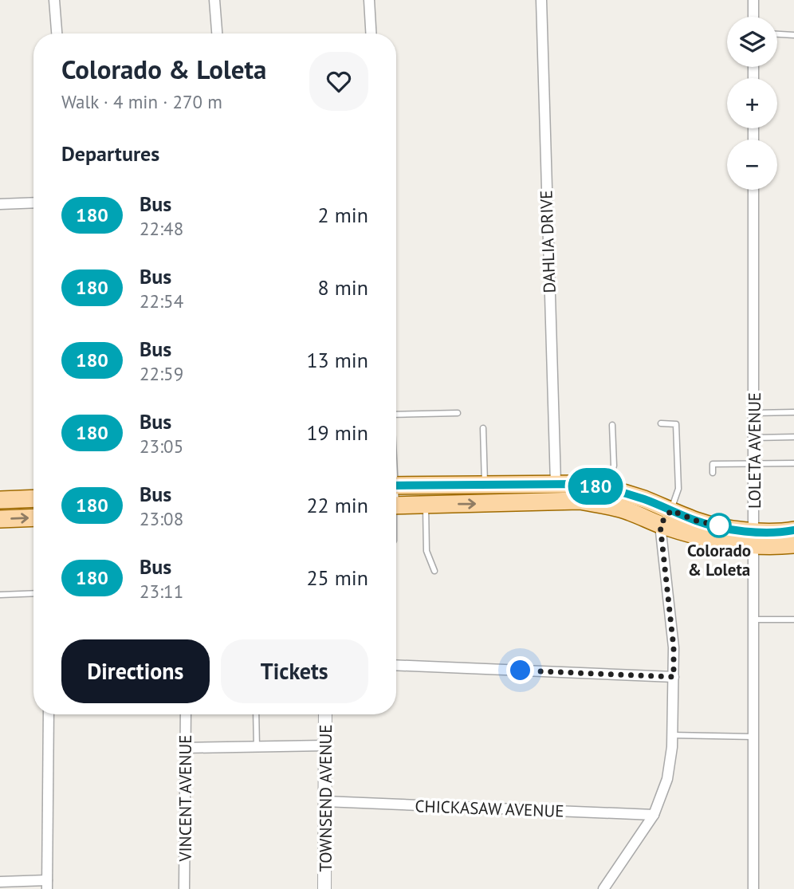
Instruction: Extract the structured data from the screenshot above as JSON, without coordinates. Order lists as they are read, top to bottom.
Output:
{
  "streets": {
    "street": [
      "DAHLIA DRIVE",
      "LOLETA AVENUE",
      "VINCENT AVENUE",
      "TOWNSEND AVENUE",
      "CHICKASAW AVENUE"
    ]
  },
  "crossings": [
    ["TOWNSEND AVENUE", "CHICKASAW AVENUE"]
  ],
  "places": ["Colorado & Loleta"],
  "lines": ["bus line 180"],
  "page": {
    "on_map": "180",
    "map_buttons": ["+", "−"],
    "heading": [
      ["Colorado & Loleta", "Walk · 4 min · 270 m"],
      "Departures"
    ],
    "list": [
      {
        "mark": "180",
        "name": "Bus",
        "note": "22:48",
        "value": "2 min"
      },
      {
        "mark": "180",
        "name": "Bus",
        "note": "22:54",
        "value": "8 min"
      },
      {
        "mark": "180",
        "name": "Bus",
        "note": "22:59",
        "value": "13 min"
      },
      {
        "mark": "180",
        "name": "Bus",
        "note": "23:05",
        "value": "19 min"
      },
      {
        "mark": "180",
        "name": "Bus",
        "note": "23:08",
        "value": "22 min"
      },
      {
        "mark": "180",
        "name": "Bus",
        "note": "23:11",
        "value": "25 min"
      }
    ],
    "buttons": ["Directions", "Tickets"]
  }
}
